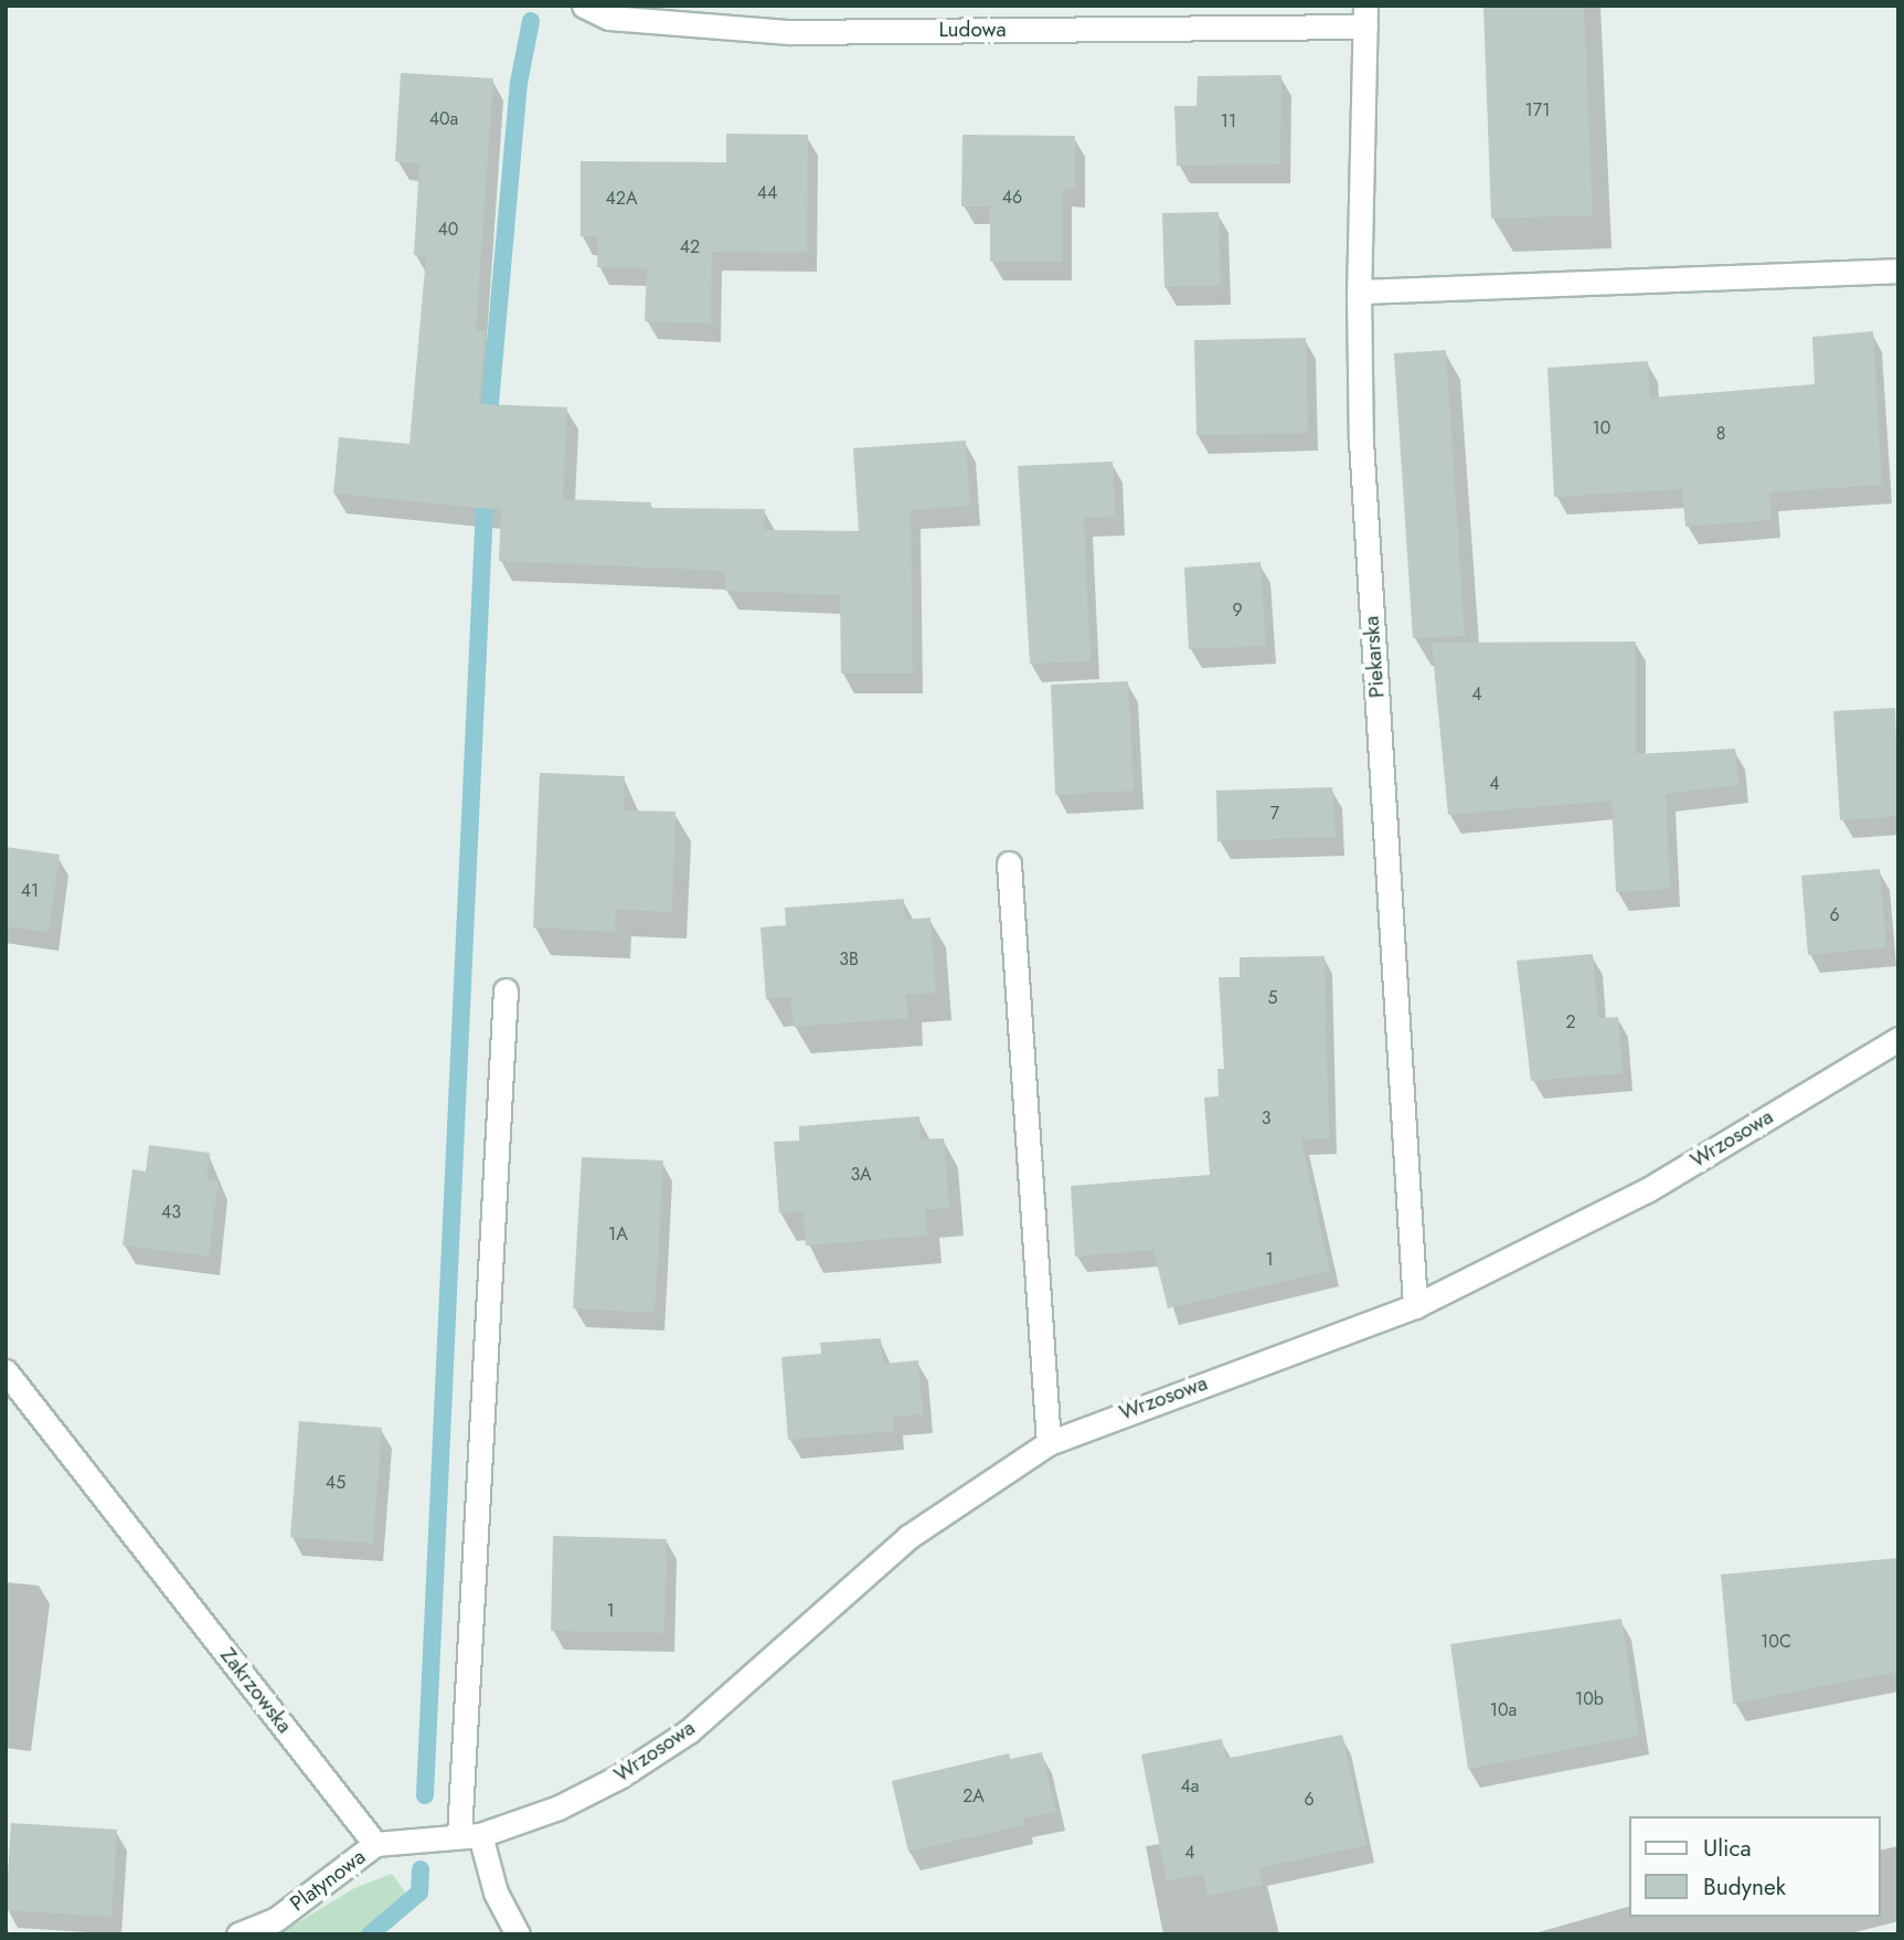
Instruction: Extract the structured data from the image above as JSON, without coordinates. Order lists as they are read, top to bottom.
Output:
{
  "streets": {
    "street": [
      "Ludowa",
      "Piekarska",
      "Wrzosowa",
      "Zakrzowska",
      "Platynowa"
    ]
  },
  "crossings": [
    ["Ludowa", "Piekarska"],
    ["Piekarska", "Wrzosowa"],
    ["Zakrzowska", "Platynowa"]
  ],
  "house_numbers": [
    "171",
    "40a",
    "11",
    "44",
    "46",
    "42A",
    "40",
    "42",
    "10",
    "8",
    "9",
    "4",
    "4",
    "7",
    "41",
    "6",
    "3B",
    "5",
    "2",
    "3",
    "3A",
    "43",
    "1A",
    "1",
    "45",
    "1",
    "10C",
    "10b",
    "10a",
    "4a",
    "2A",
    "6",
    "4"
  ],
  "legend": ["Ulica", "Budynek"]
}
